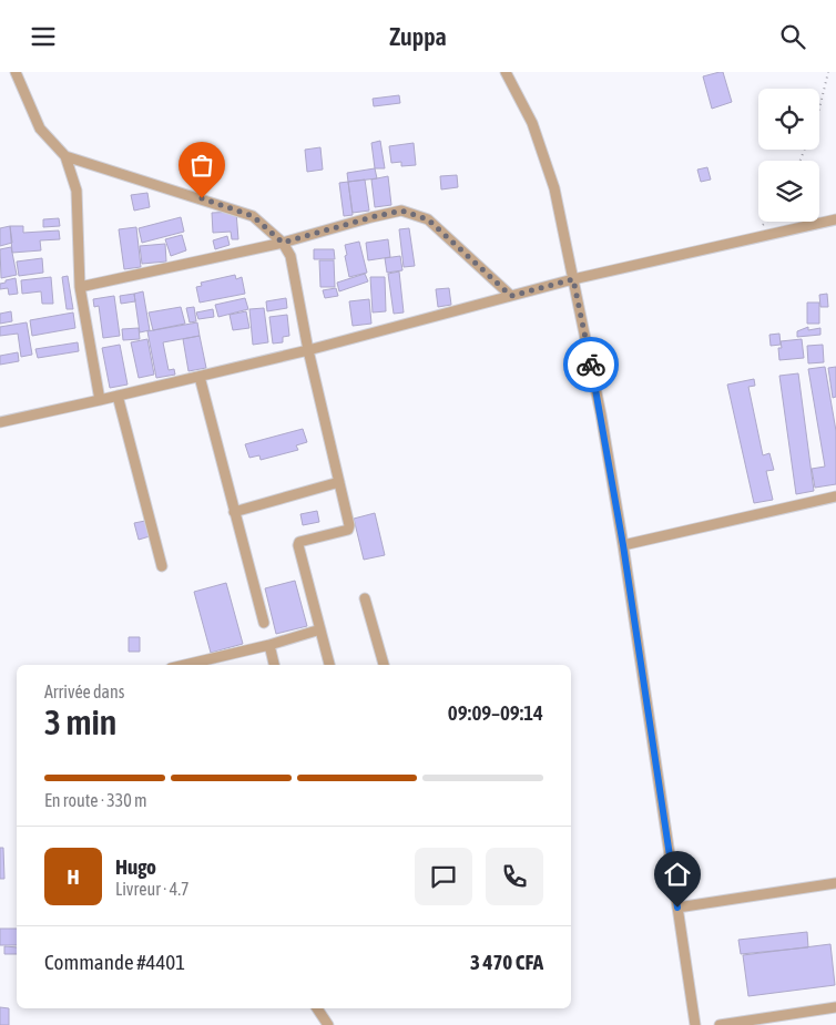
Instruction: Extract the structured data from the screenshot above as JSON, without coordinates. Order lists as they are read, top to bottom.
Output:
{
  "page": {
    "header": "Zuppa",
    "heading": ["3 min", "Arrivée dans", "09:09–09:14"],
    "panel": [
      "Hugo",
      "Livreur · 4.7",
      "Commande #4401",
      "3 470 CFA"
    ],
    "bar": "En route · 330 m",
    "round": "H"
  }
}
